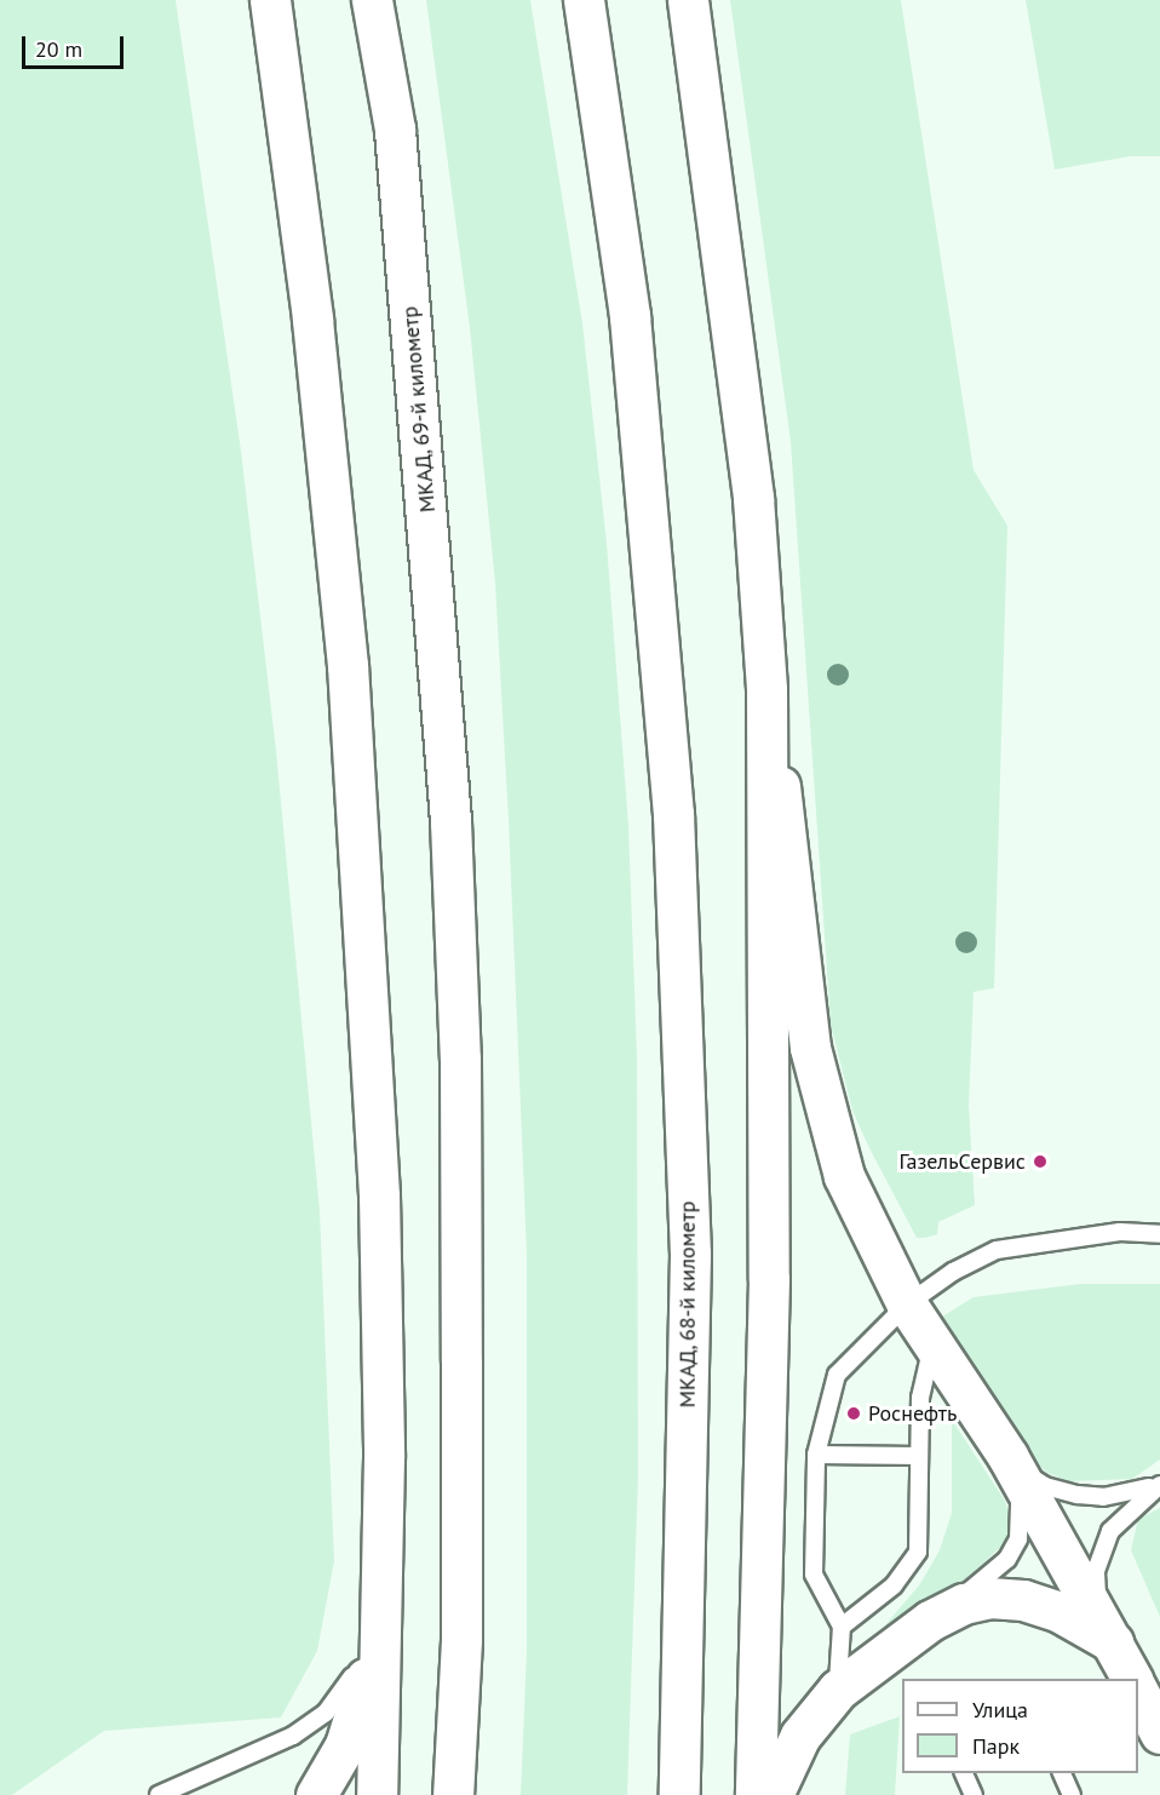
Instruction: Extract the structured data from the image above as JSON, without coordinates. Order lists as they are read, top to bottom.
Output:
{
  "streets": {
    "main road": ["МКАД, 69-й километр", "МКАД, 68-й километр"]
  },
  "places": ["ГазельСервис", "Роснефть"],
  "legend": ["Улица", "Парк"],
  "scale_bar": "20 m"
}
